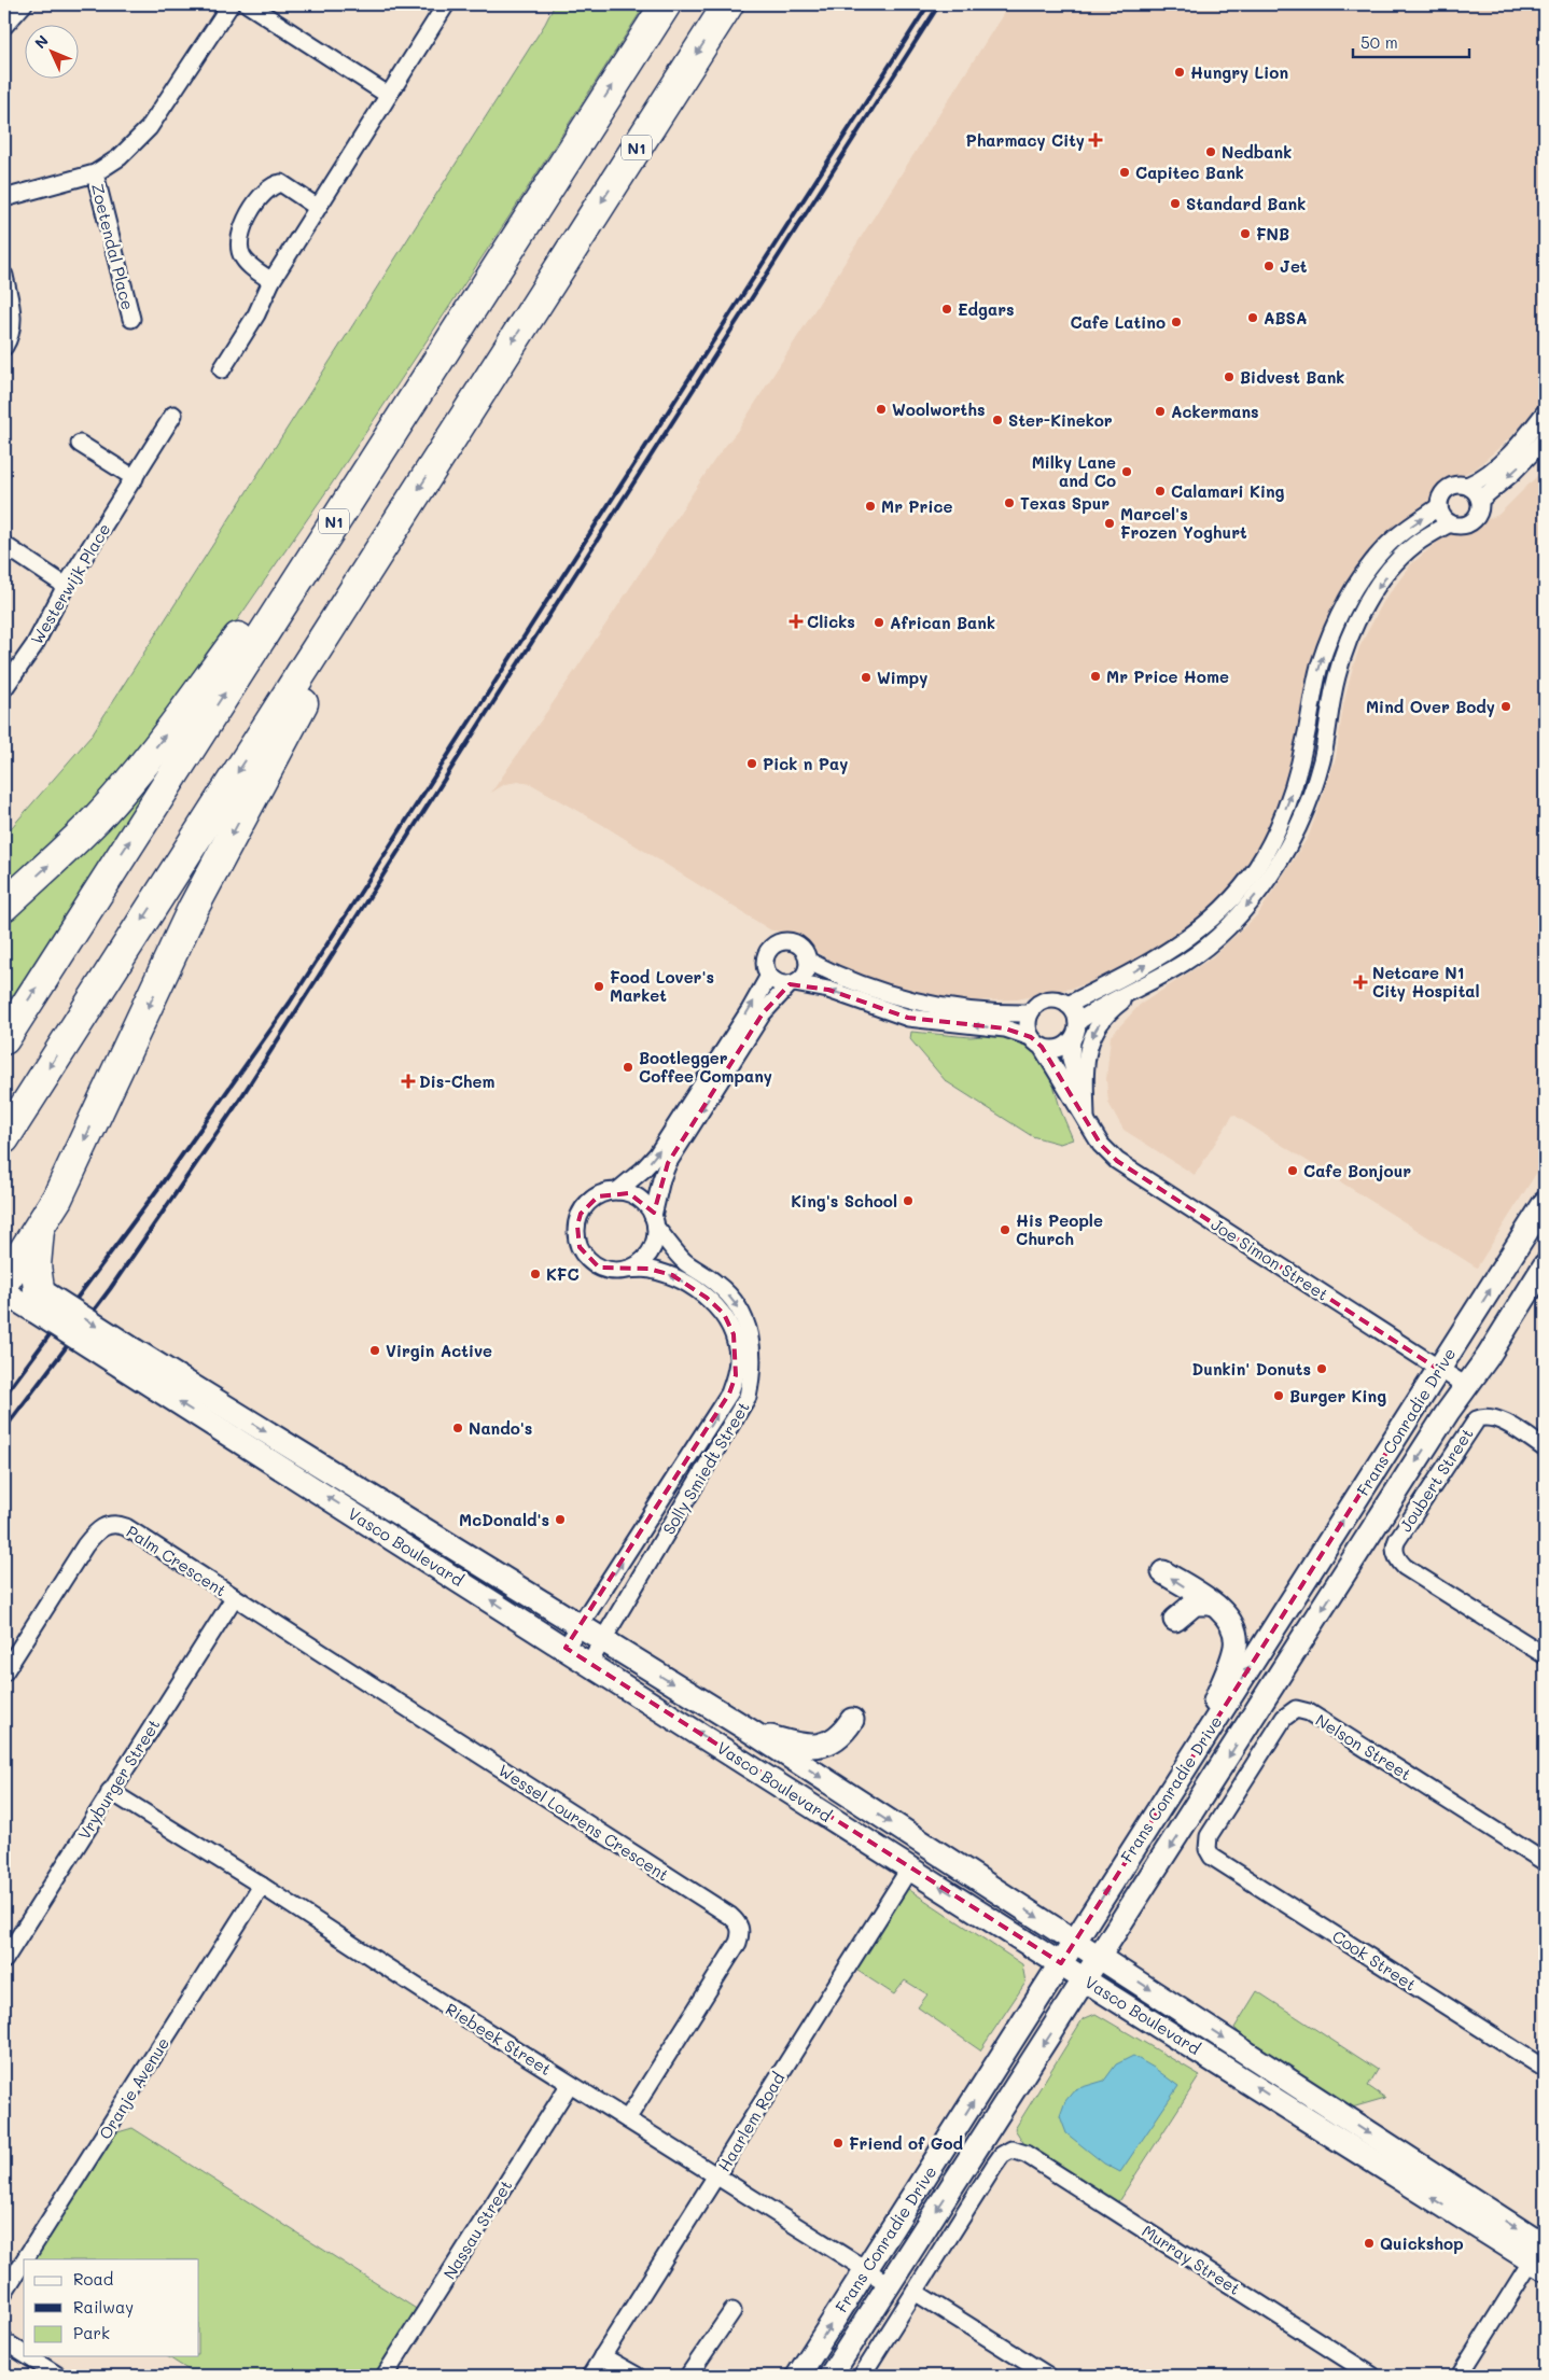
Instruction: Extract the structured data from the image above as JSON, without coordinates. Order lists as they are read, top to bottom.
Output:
{
  "streets": {
    "highway": ["N1"],
    "main road": ["Frans Conradie Drive", "Vasco Boulevard"],
    "street": [
      "Zoetendal Place",
      "Westerwijk Place",
      "Joe Simon Street",
      "Solly Smiedt Street",
      "Joubert Street",
      "Palm Crescent",
      "Nelson Street",
      "Vryburger Street",
      "Wessel Lourens Crescent",
      "Cook Street",
      "Riebeek Street",
      "Oranje Avenue",
      "Haarlem Road",
      "Nassau Street",
      "Murray Street"
    ]
  },
  "crossings": [
    ["Joe Simon Street", "Frans Conradie Drive"],
    ["Frans Conradie Drive", "Vasco Boulevard"],
    ["Frans Conradie Drive", "Riebeek Street"],
    ["Solly Smiedt Street", "Vasco Boulevard"],
    ["Vasco Boulevard", "Haarlem Road"],
    ["Palm Crescent", "Vryburger Street"],
    ["Palm Crescent", "Wessel Lourens Crescent"],
    ["Nelson Street", "Cook Street"],
    ["Vryburger Street", "Wessel Lourens Crescent"],
    ["Vryburger Street", "Riebeek Street"],
    ["Wessel Lourens Crescent", "Riebeek Street"],
    ["Riebeek Street", "Oranje Avenue"],
    ["Riebeek Street", "Haarlem Road"],
    ["Riebeek Street", "Nassau Street"]
  ],
  "places": {
    "other": [
      "Hungry Lion",
      "Nedbank",
      "Capitec Bank",
      "Standard Bank",
      "FNB",
      "Jet",
      "Edgars",
      "ABSA",
      "Cafe Latino",
      "Bidvest Bank",
      "Woolworths",
      "Ackermans",
      "Ster-Kinekor",
      "Milky Lane and Co",
      "Calamari King",
      "Texas Spur",
      "Mr Price",
      "Marcel's Frozen Yoghurt",
      "African Bank",
      "Mr Price Home",
      "Wimpy",
      "Mind Over Body",
      "Pick n Pay",
      "Food Lover's Market",
      "Bootlegger Coffee Company",
      "Cafe Bonjour",
      "King's School",
      "His People Church",
      "KFC",
      "Virgin Active",
      "Dunkin' Donuts",
      "Burger King",
      "Nando's",
      "McDonald's",
      "Friend of God",
      "Quickshop"
    ],
    "health": [
      "Pharmacy City",
      "Clicks",
      "Netcare N1 City Hospital",
      "Dis-Chem"
    ]
  },
  "legend": ["Road", "Railway", "Park"],
  "scale_bar": "50 m",
  "north": "top left"
}
